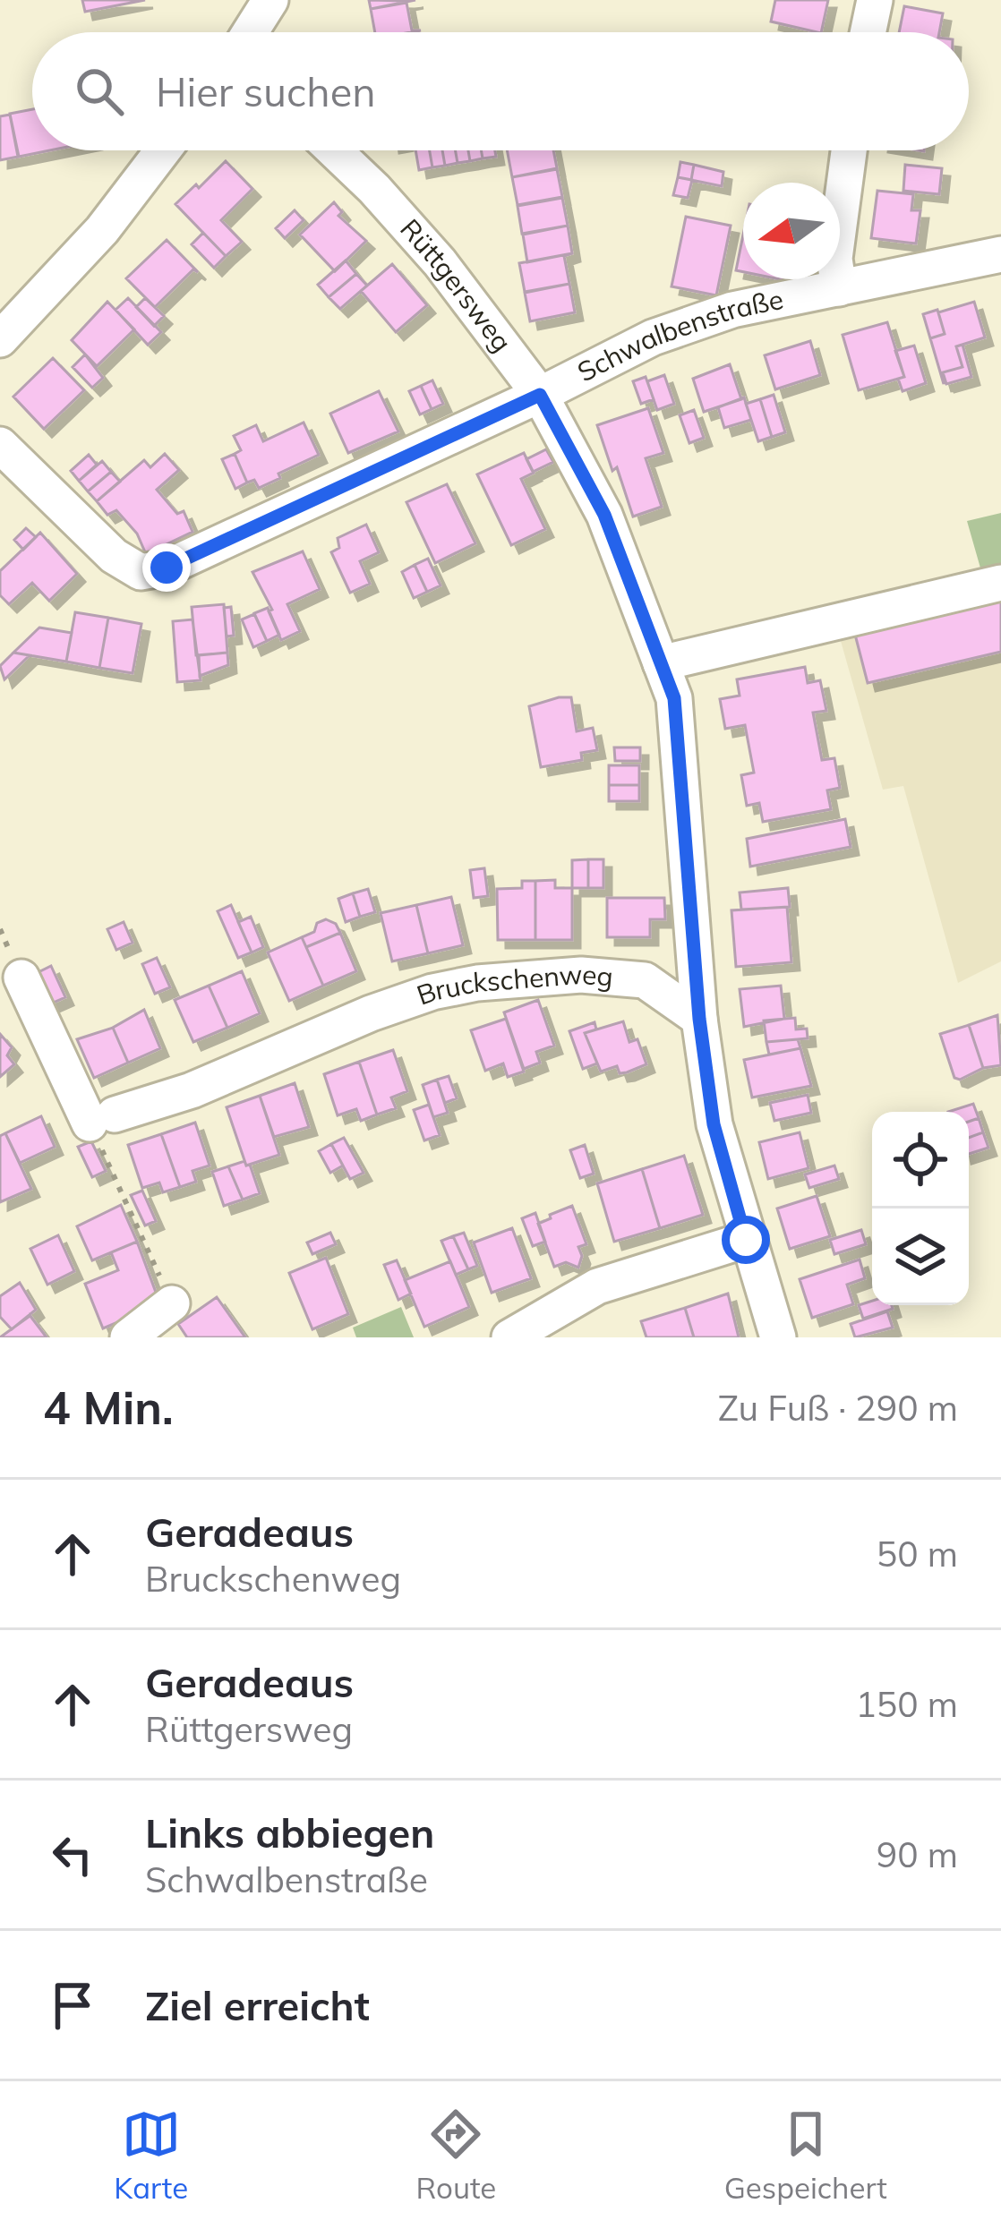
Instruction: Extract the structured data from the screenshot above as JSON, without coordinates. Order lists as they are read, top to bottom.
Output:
{
  "streets": {
    "street": ["Rüttgersweg", "Schwalbenstraße", "Bruckschenweg"]
  },
  "crossings": [
    ["Rüttgersweg", "Schwalbenstraße"],
    ["Rüttgersweg", "Bruckschenweg"]
  ],
  "north": "left",
  "page": {
    "search": "Hier suchen",
    "heading": ["4 Min.", "Zu Fuß · 290 m"],
    "list": [
      ["Geradeaus", "Bruckschenweg", "50 m"],
      ["Geradeaus", "Rüttgersweg", "150 m"],
      ["Links abbiegen", "Schwalbenstraße", "90 m"],
      "Ziel erreicht"
    ],
    "nav": ["Karte", "Route", "Gespeichert"]
  }
}
